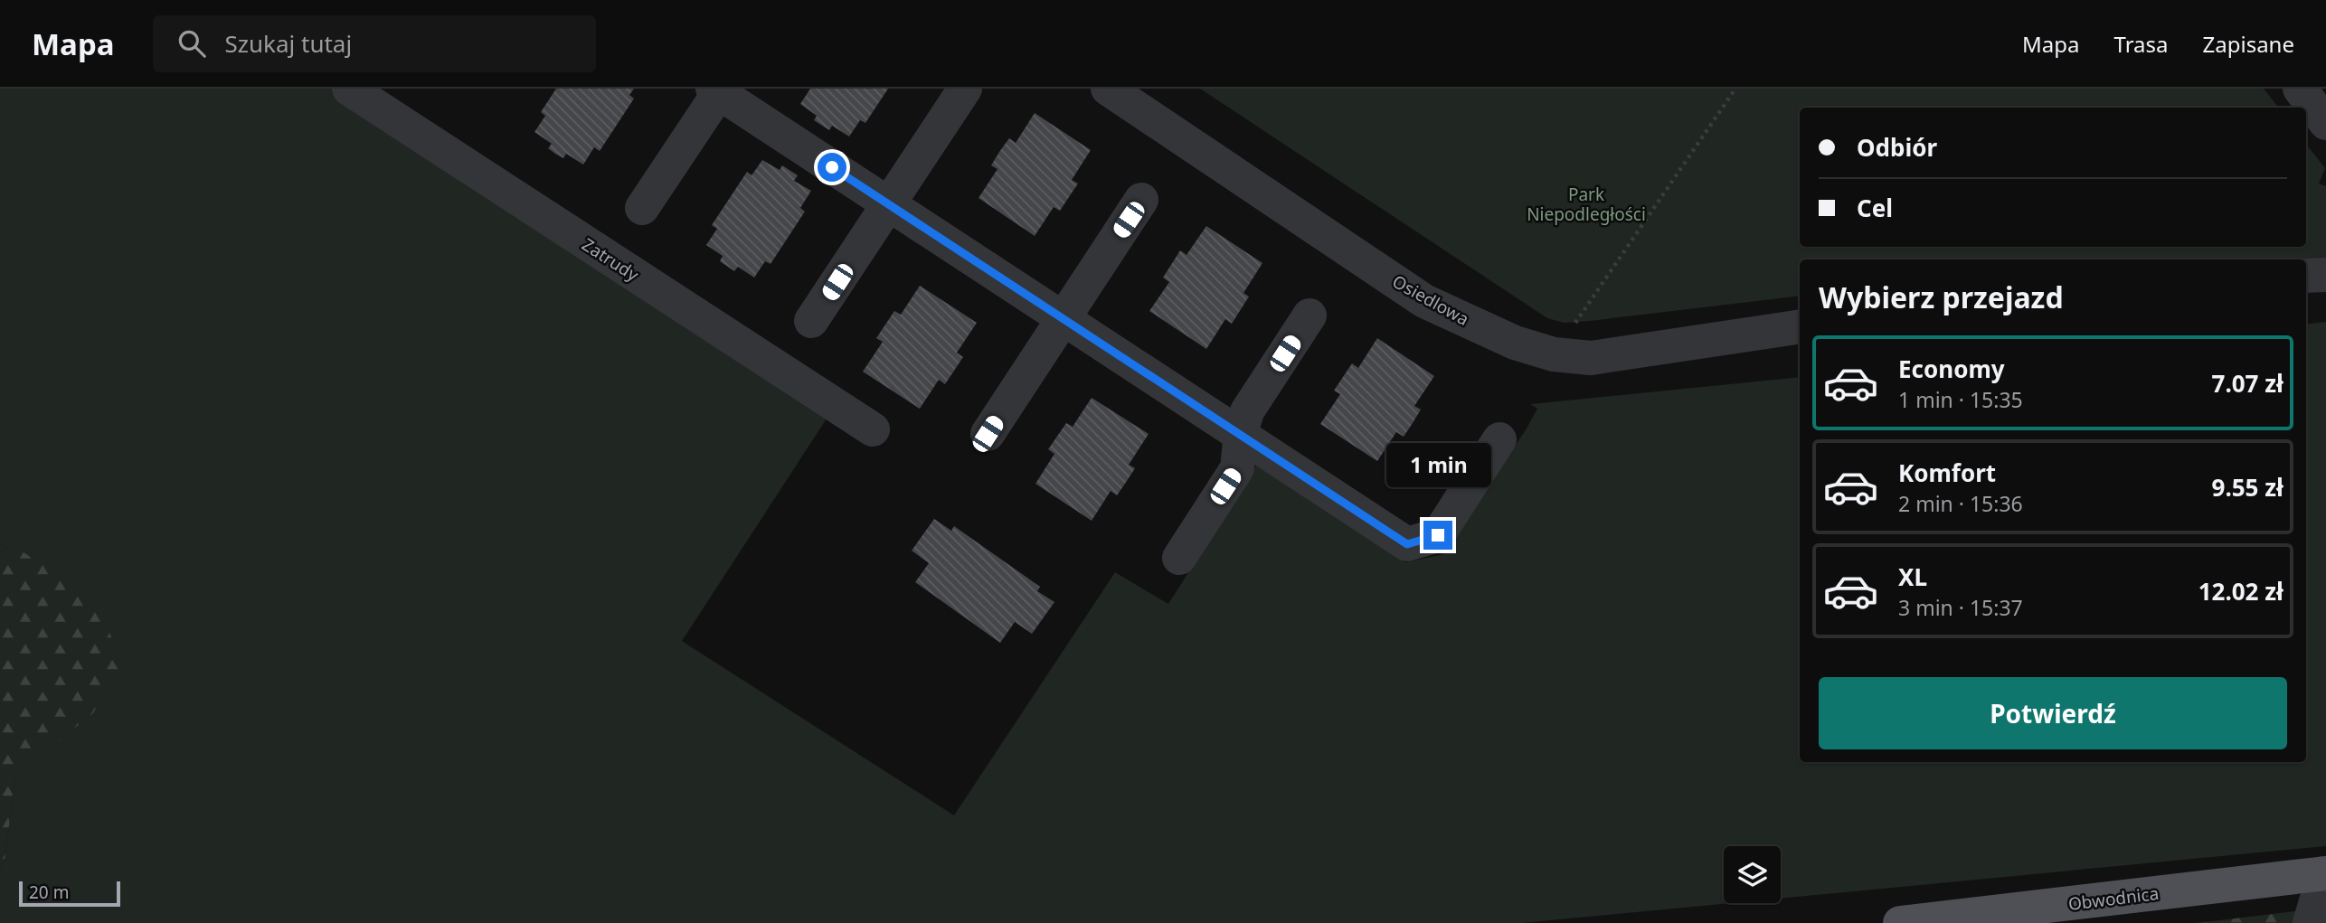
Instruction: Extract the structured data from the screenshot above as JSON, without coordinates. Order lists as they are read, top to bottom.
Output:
{
  "streets": {
    "main road": ["Obwodnica"],
    "street": ["Zatrudy", "Osiedlowa"]
  },
  "parks": ["Park Niepodległości"],
  "scale_bar": "20 m",
  "page": {
    "header": "Mapa",
    "search": "Szukaj tutaj",
    "nav": ["Mapa", "Trasa", "Zapisane"],
    "banner": ["Odbiór", "Cel"],
    "heading": "Wybierz przejazd",
    "list": [
      {
        "name": "Economy",
        "note": "1 min · 15:35",
        "value": "7.07 zł"
      },
      {
        "name": "Komfort",
        "note": "2 min · 15:36",
        "value": "9.55 zł"
      },
      {
        "name": "XL",
        "note": "3 min · 15:37",
        "value": "12.02 zł"
      }
    ],
    "bubble": "1 min",
    "buttons": "Potwierdź",
    "scale": "20 m"
  }
}
